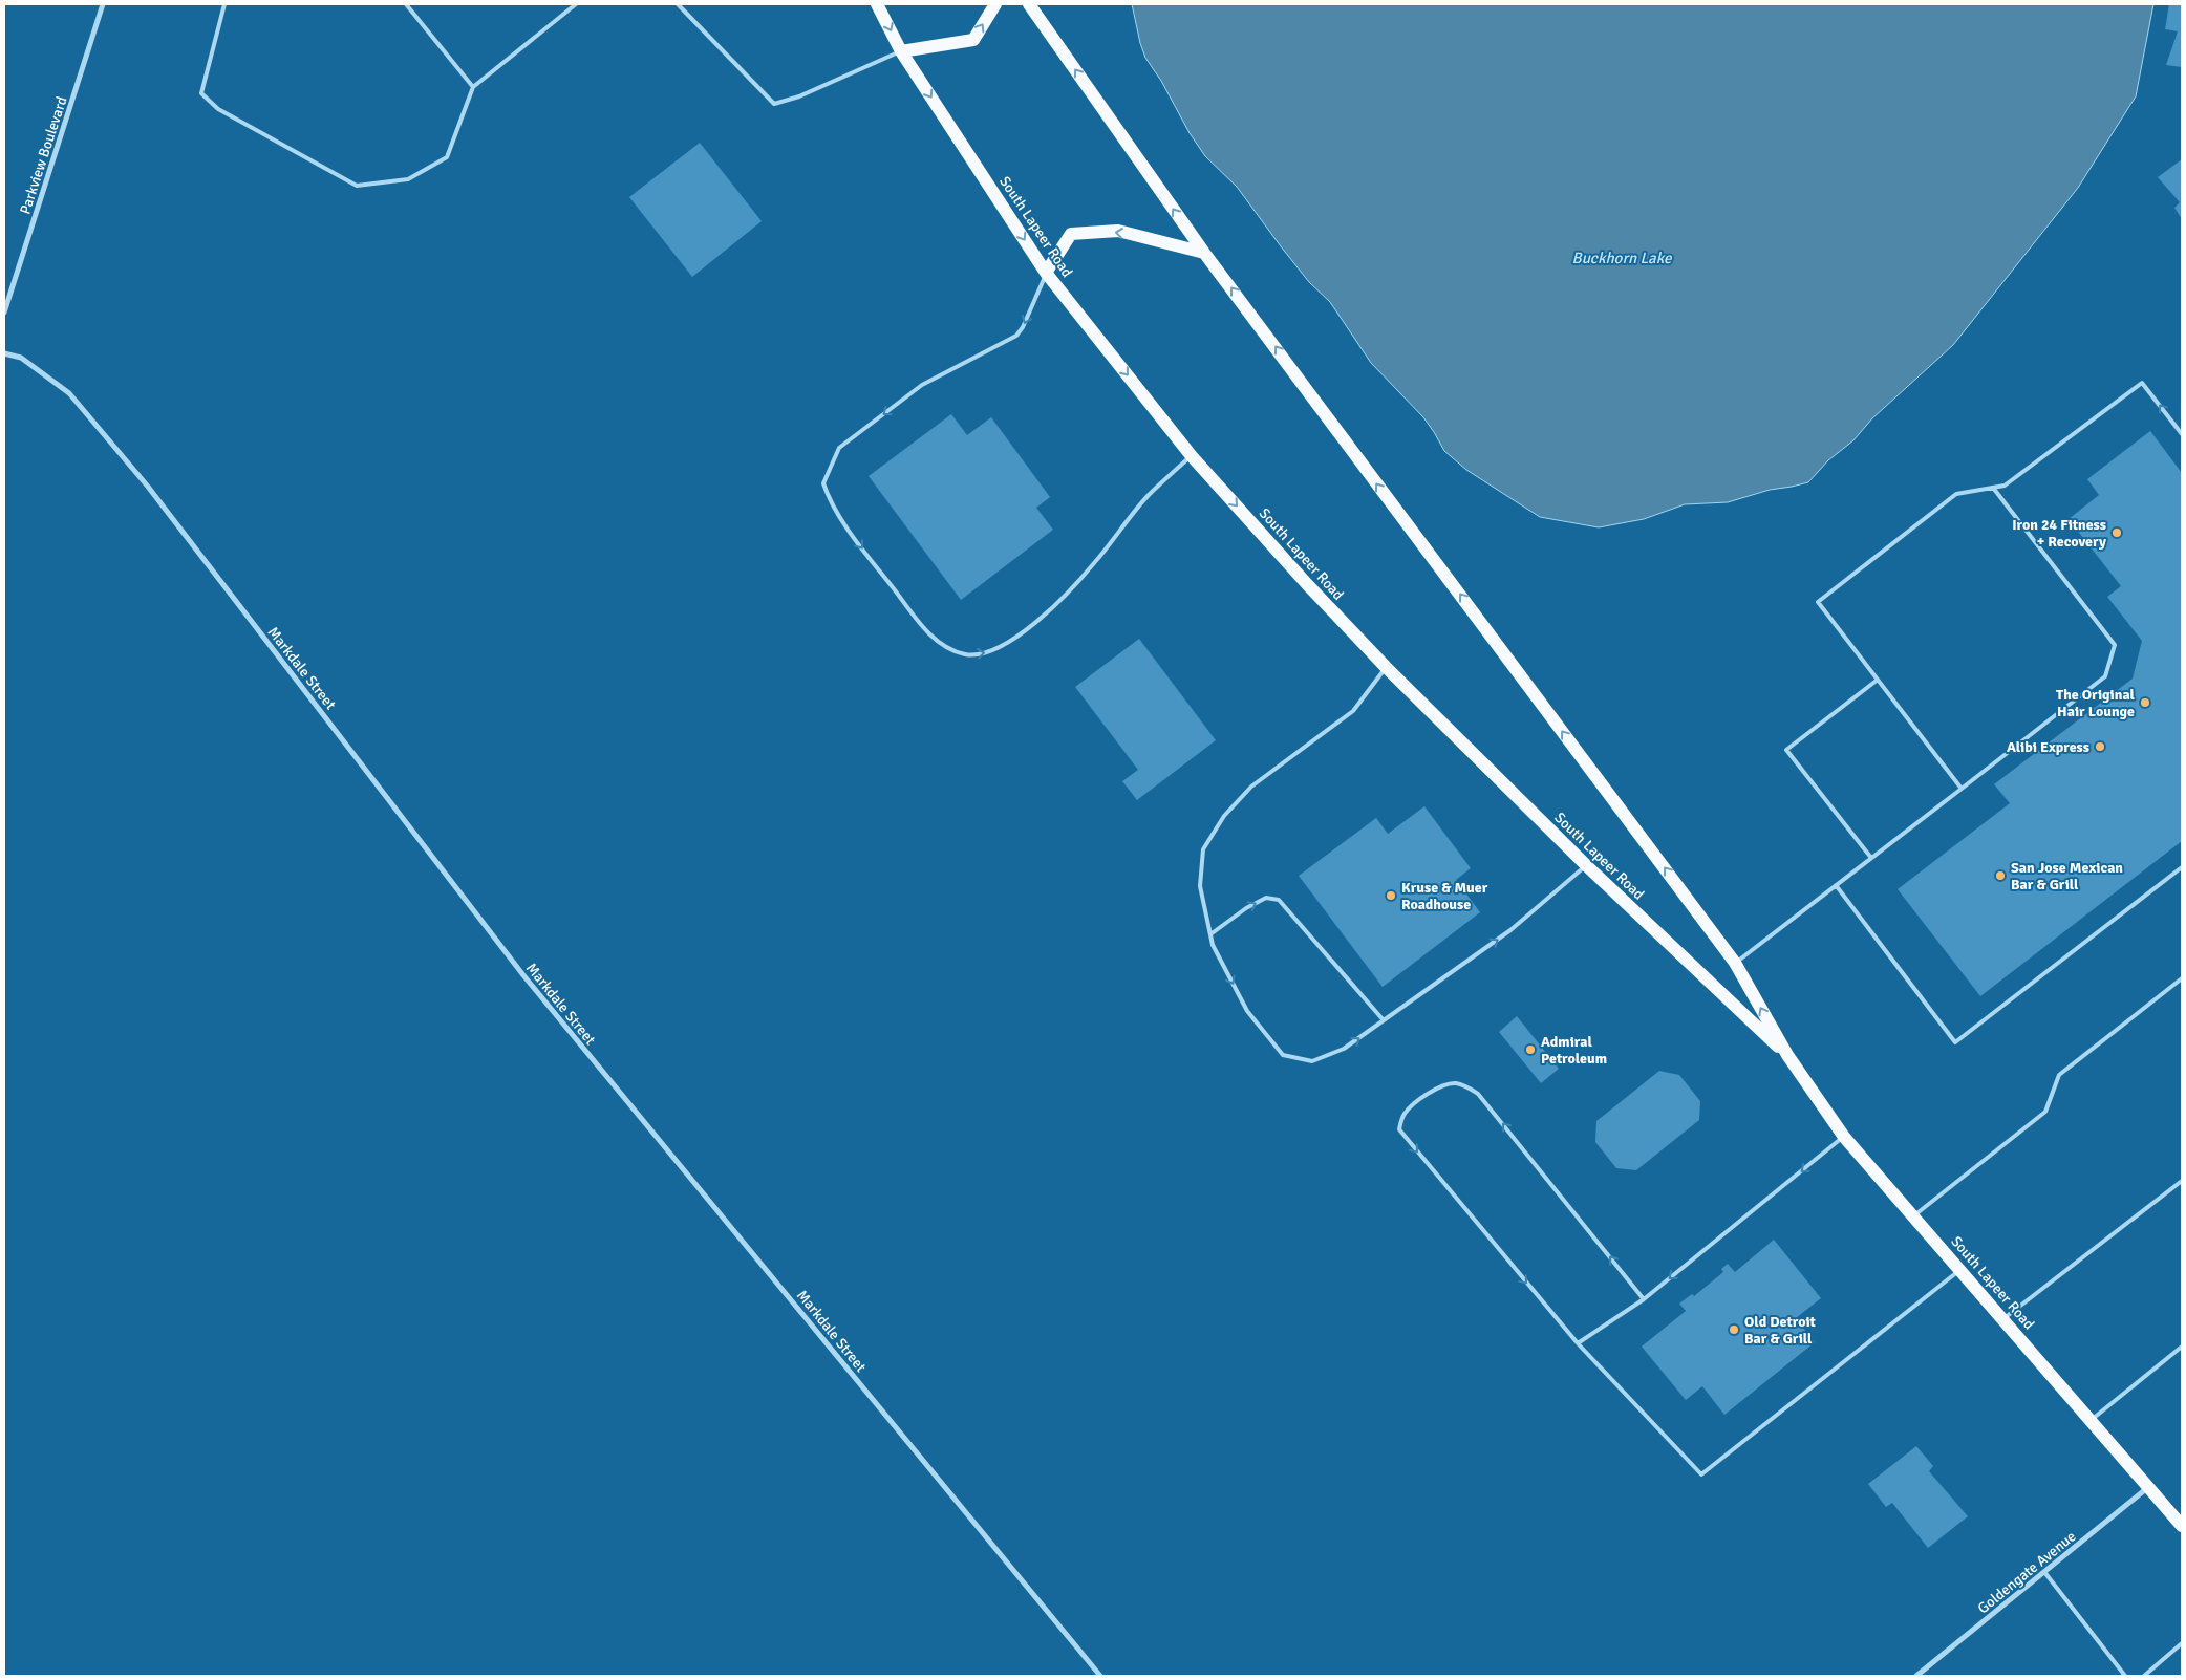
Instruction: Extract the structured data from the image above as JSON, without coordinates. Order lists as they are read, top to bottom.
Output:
{
  "streets": {
    "main road": ["South Lapeer Road"],
    "street": ["Parkview Boulevard", "Markdale Street", "Goldengate Avenue"]
  },
  "crossings": [
    ["South Lapeer Road", "Goldengate Avenue"]
  ],
  "water": ["Buckhorn Lake"],
  "places": [
    "Iron 24 Fitness + Recovery",
    "The Original Hair Lounge",
    "Alibi Express",
    "San Jose Mexican Bar & Grill",
    "Kruse & Muer Roadhouse",
    "Admiral Petroleum",
    "Old Detroit Bar & Grill"
  ]
}
